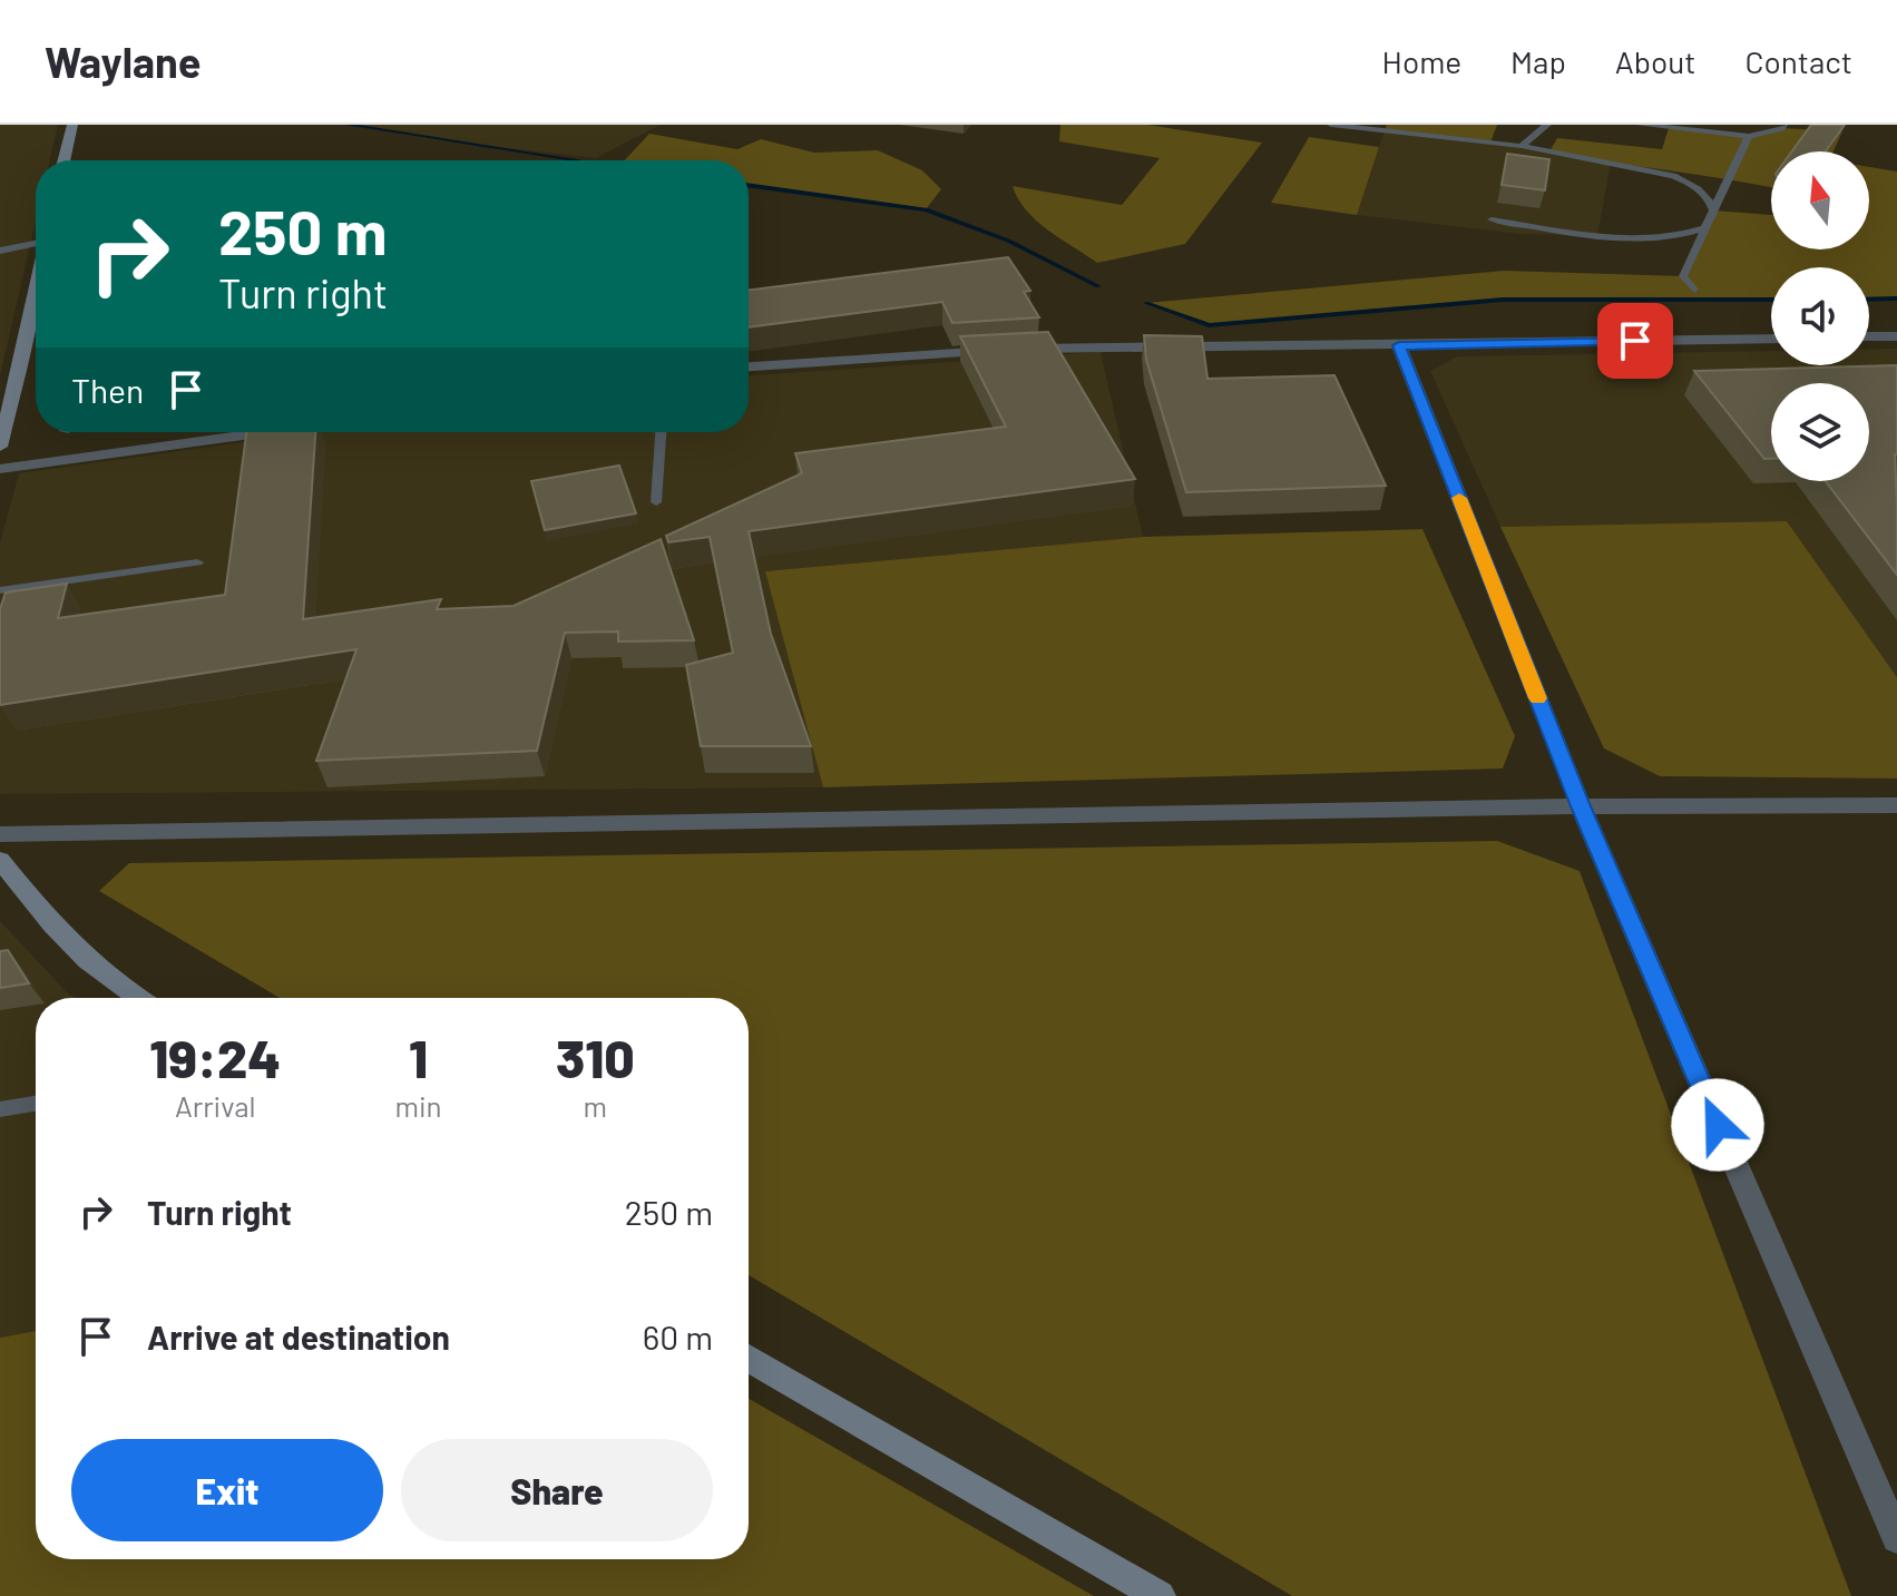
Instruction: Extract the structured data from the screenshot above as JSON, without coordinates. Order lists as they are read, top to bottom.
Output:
{
  "north": "top",
  "page": {
    "header": "Waylane",
    "nav": [
      "Home",
      "Map",
      "About",
      "Contact"
    ],
    "turn": ["250 m", "Turn right"],
    "then": "Then",
    "eta": [
      "19:24",
      "Arrival",
      "1",
      "min",
      "310",
      "m"
    ],
    "list": [
      {
        "name": "Turn right",
        "value": "250 m"
      },
      {
        "name": "Arrive at destination",
        "value": "60 m"
      }
    ],
    "buttons": ["Exit", "Share"]
  }
}
